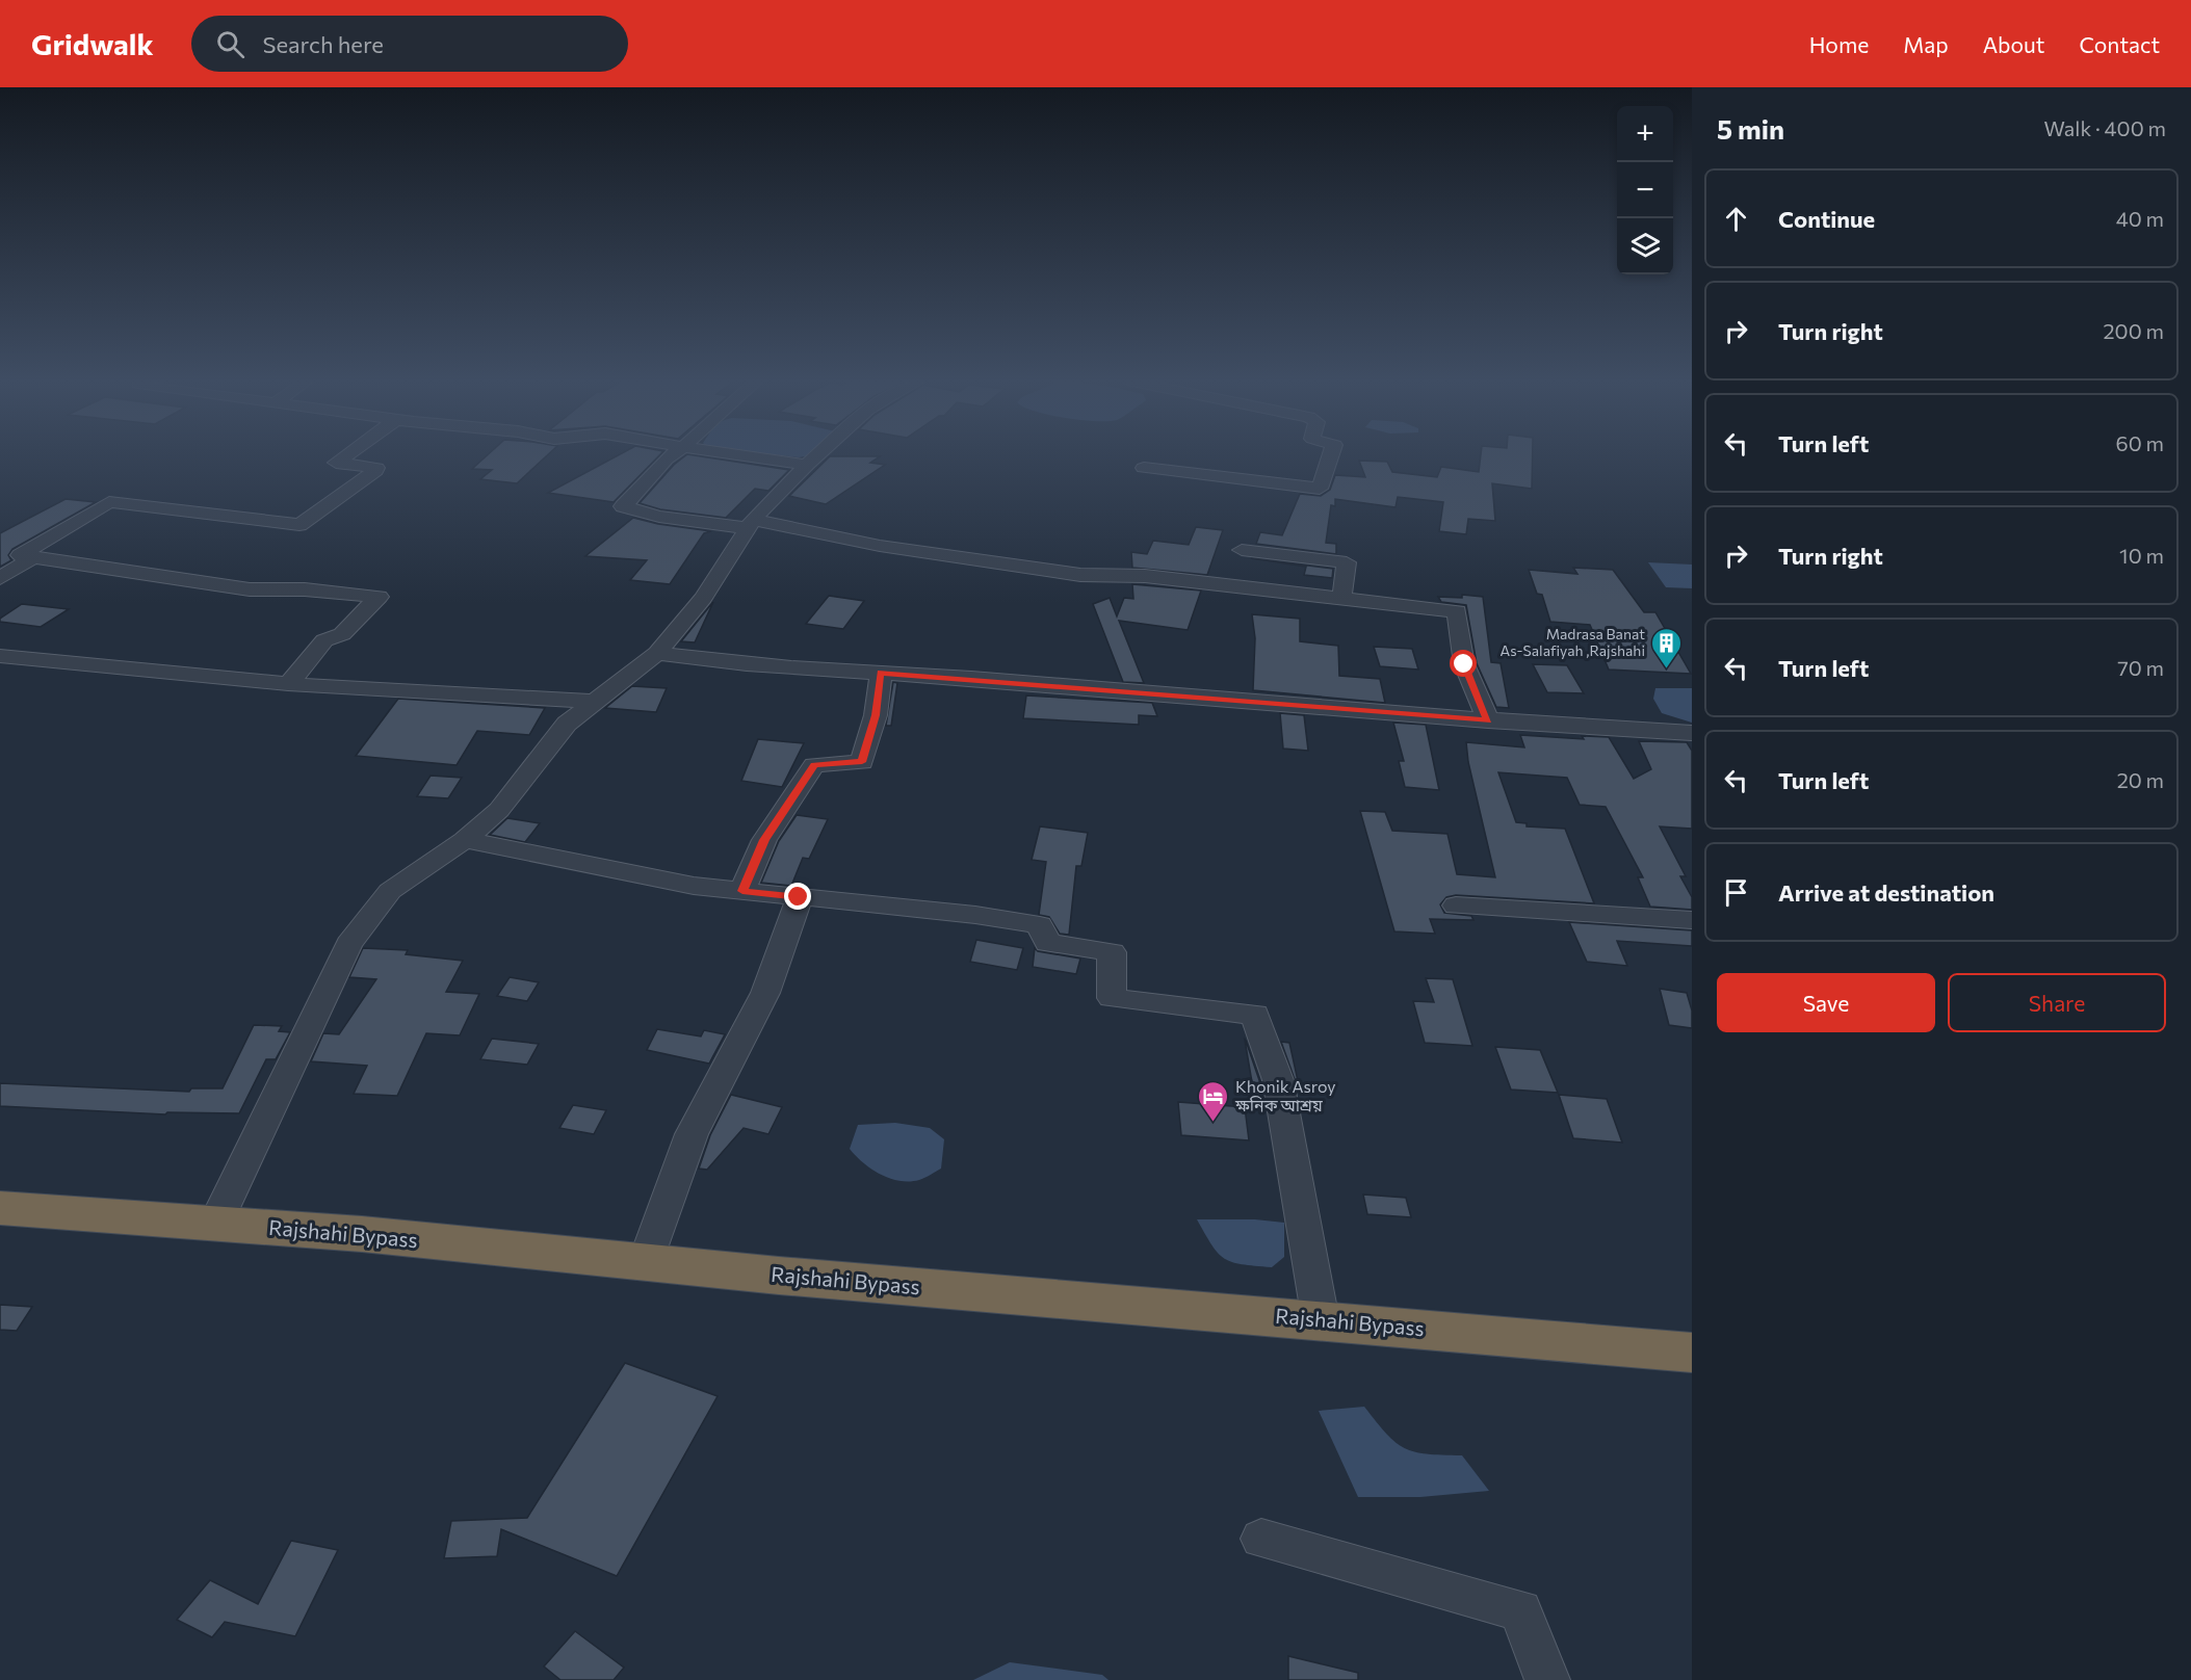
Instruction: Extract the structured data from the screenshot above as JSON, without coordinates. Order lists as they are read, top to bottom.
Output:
{
  "streets": {
    "highway": ["Rajshahi Bypass"]
  },
  "places": {
    "building": ["Madrasa Banat As-Salafiyah ,Rajshahi"],
    "hotel": ["Khonik Asroy ক্ষনিক আশ্রয়"]
  },
  "page": {
    "header": "Gridwalk",
    "search": "Search here",
    "nav": [
      "Home",
      "Map",
      "About",
      "Contact"
    ],
    "heading": ["5 min", "Walk · 400 m"],
    "map_buttons": ["+", "−"],
    "list": [
      ["Continue", "40 m"],
      ["Turn right", "200 m"],
      ["Turn left", "60 m"],
      ["Turn right", "10 m"],
      ["Turn left", "70 m"],
      ["Turn left", "20 m"],
      "Arrive at destination"
    ],
    "buttons": ["Save", "Share"]
  }
}
